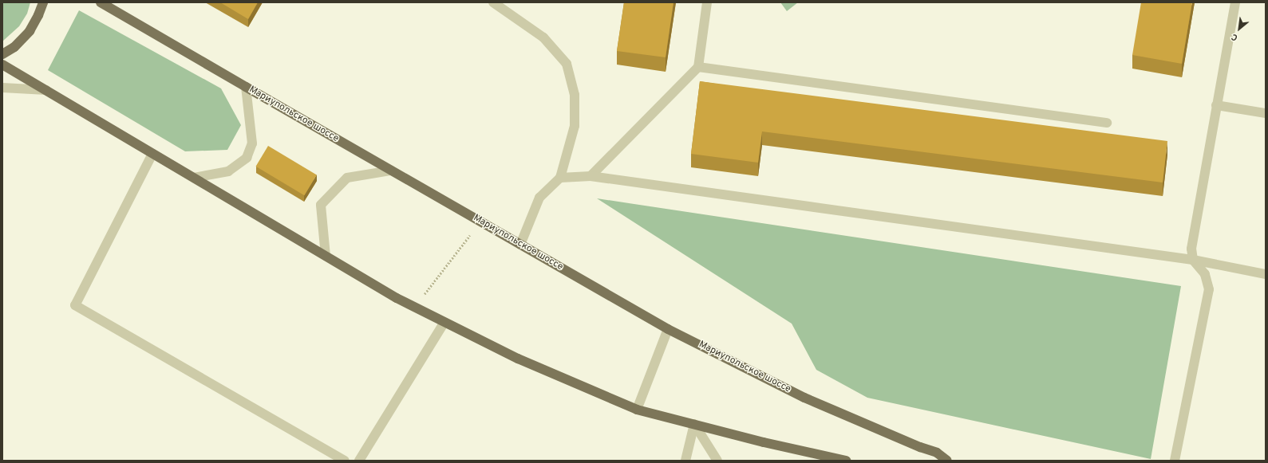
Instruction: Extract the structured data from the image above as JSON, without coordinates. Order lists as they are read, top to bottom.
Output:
{
  "streets": {
    "main road": ["Мариупольское шоссе"]
  },
  "north": "bottom left"
}
